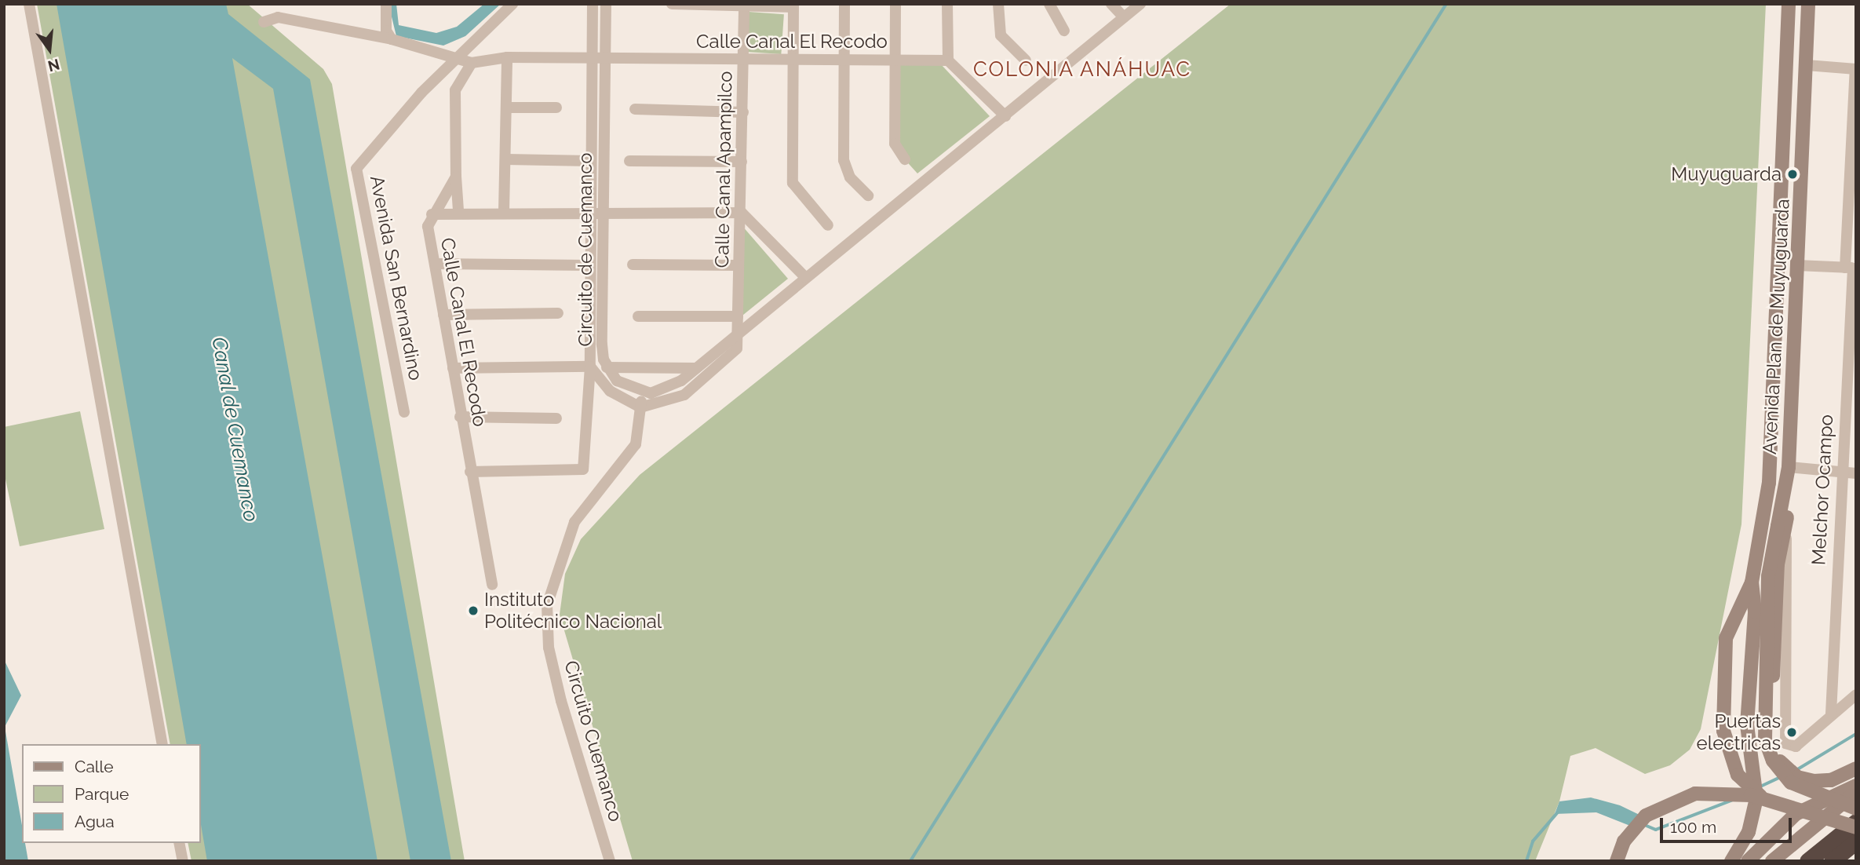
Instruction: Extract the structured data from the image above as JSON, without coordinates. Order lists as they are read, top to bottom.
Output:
{
  "streets": {
    "main road": ["Avenida Plan de Muyuguarda"],
    "street": [
      "Calle Canal El Recodo",
      "Calle Canal Apampilco",
      "Circuito de Cuemanco",
      "Avenida San Bernardino",
      "Melchor Ocampo",
      "Circuito Cuemanco"
    ]
  },
  "crossings": [
    ["Calle Canal El Recodo", "Calle Canal Apampilco"],
    ["Calle Canal El Recodo", "Circuito de Cuemanco"],
    ["Calle Canal El Recodo", "Avenida San Bernardino"],
    ["Circuito de Cuemanco", "Circuito Cuemanco"]
  ],
  "districts": ["COLONIA ANÁHUAC"],
  "water": ["Canal de Cuemanco"],
  "places": ["Muyuguarda", "Instituto Politécnico Nacional", "Puertas electricas"],
  "legend": ["Calle", "Parque", "Agua"],
  "scale_bar": "100 m",
  "north": "bottom"
}
